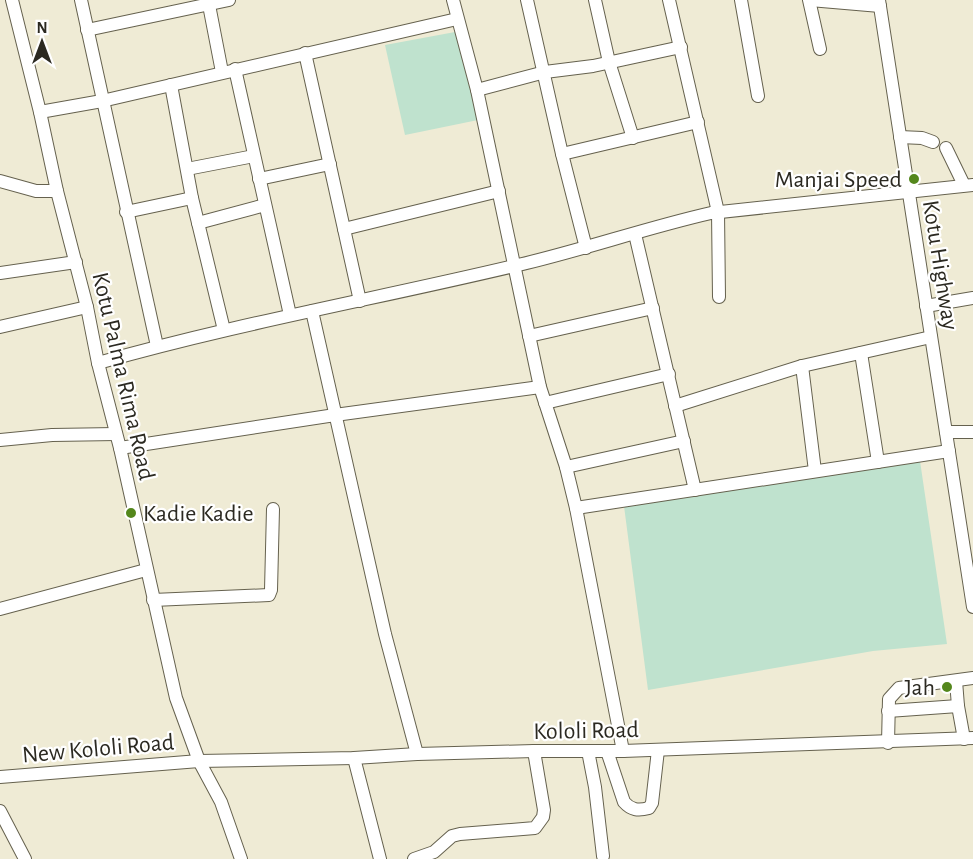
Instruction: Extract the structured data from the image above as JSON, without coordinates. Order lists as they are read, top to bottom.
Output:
{
  "streets": {
    "street": [
      "Kotu Highway",
      "Kotu Palma Rima Road",
      "Kololi Road",
      "New Kololi Road"
    ]
  },
  "crossings": [
    ["Kotu Palma Rima Road", "Kololi Road"],
    ["Kotu Palma Rima Road", "New Kololi Road"],
    ["Kololi Road", "New Kololi Road"]
  ],
  "places": ["Manjai Speed", "Kadie Kadie", "Jah"],
  "north": "top"
}
